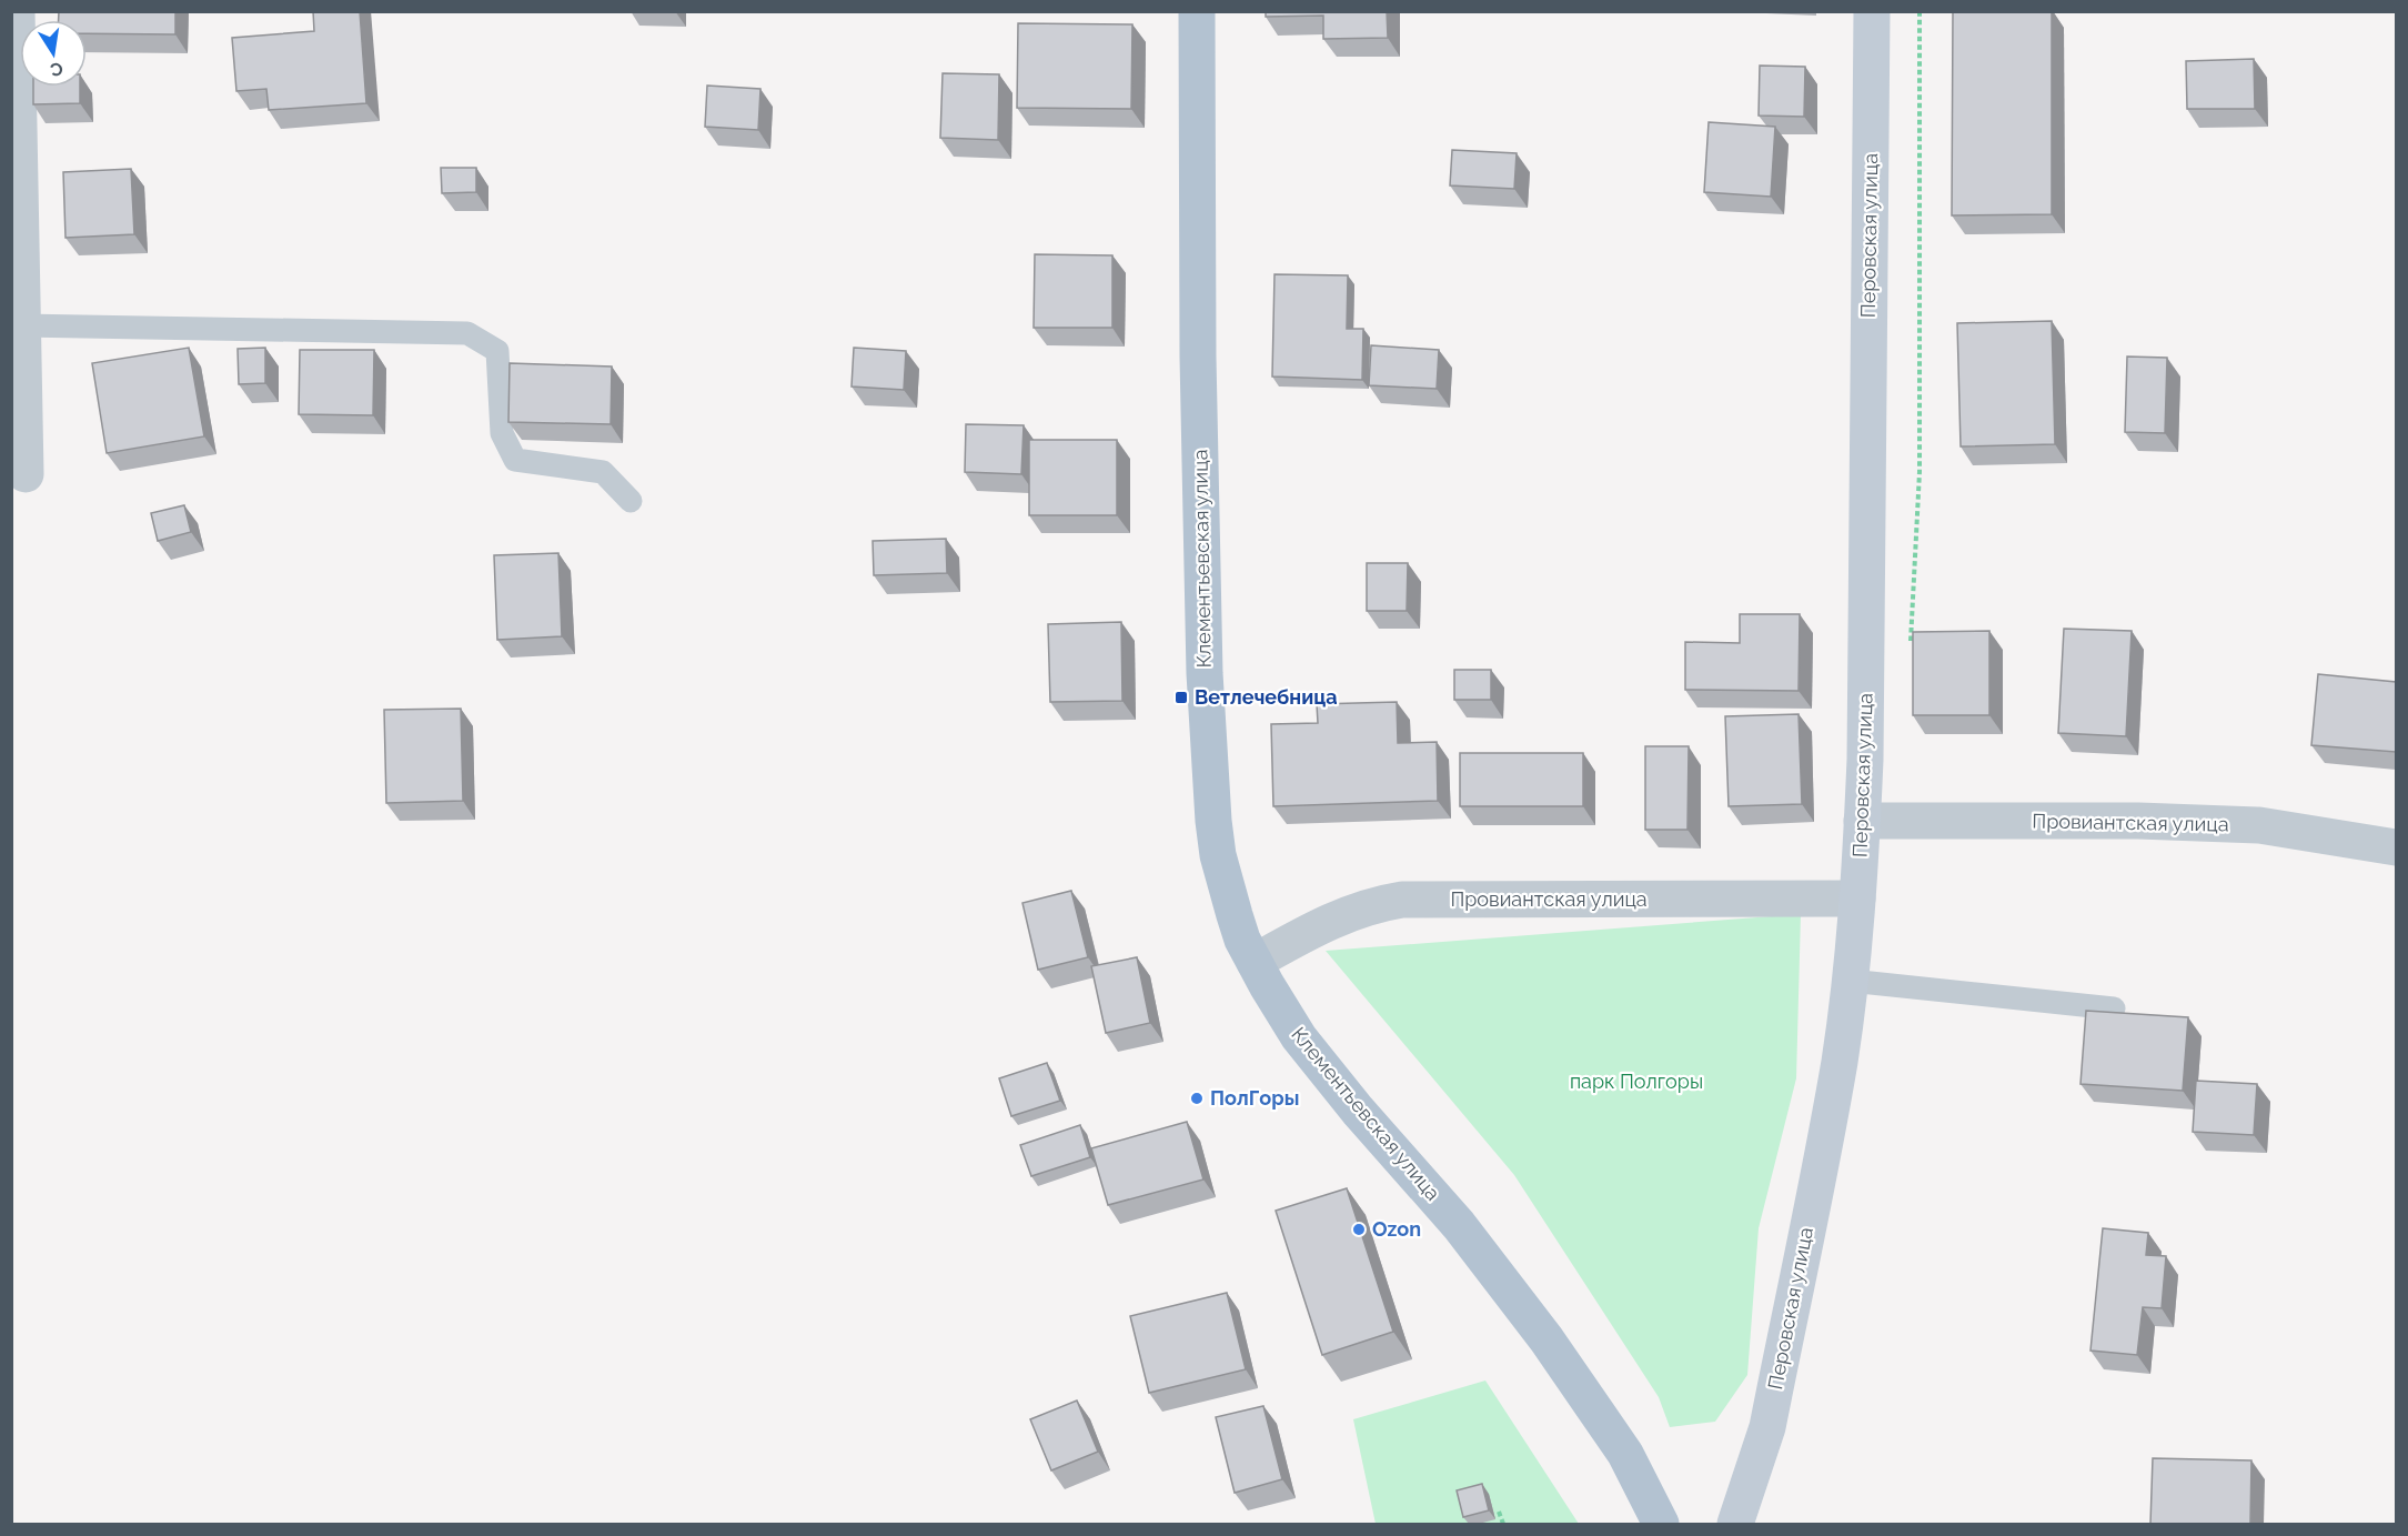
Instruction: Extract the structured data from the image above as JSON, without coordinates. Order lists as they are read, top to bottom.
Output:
{
  "streets": {
    "main road": ["Перовская улица", "Клементьевская улица"],
    "street": ["Провиантская улица"]
  },
  "crossings": [
    ["Перовская улица", "Провиантская улица"],
    ["Клементьевская улица", "Провиантская улица"]
  ],
  "parks": ["парк Полгоры"],
  "places": {
    "transit": ["Ветлечебница"],
    "other": ["ПолГоры", "Ozon"]
  },
  "north": "bottom"
}
